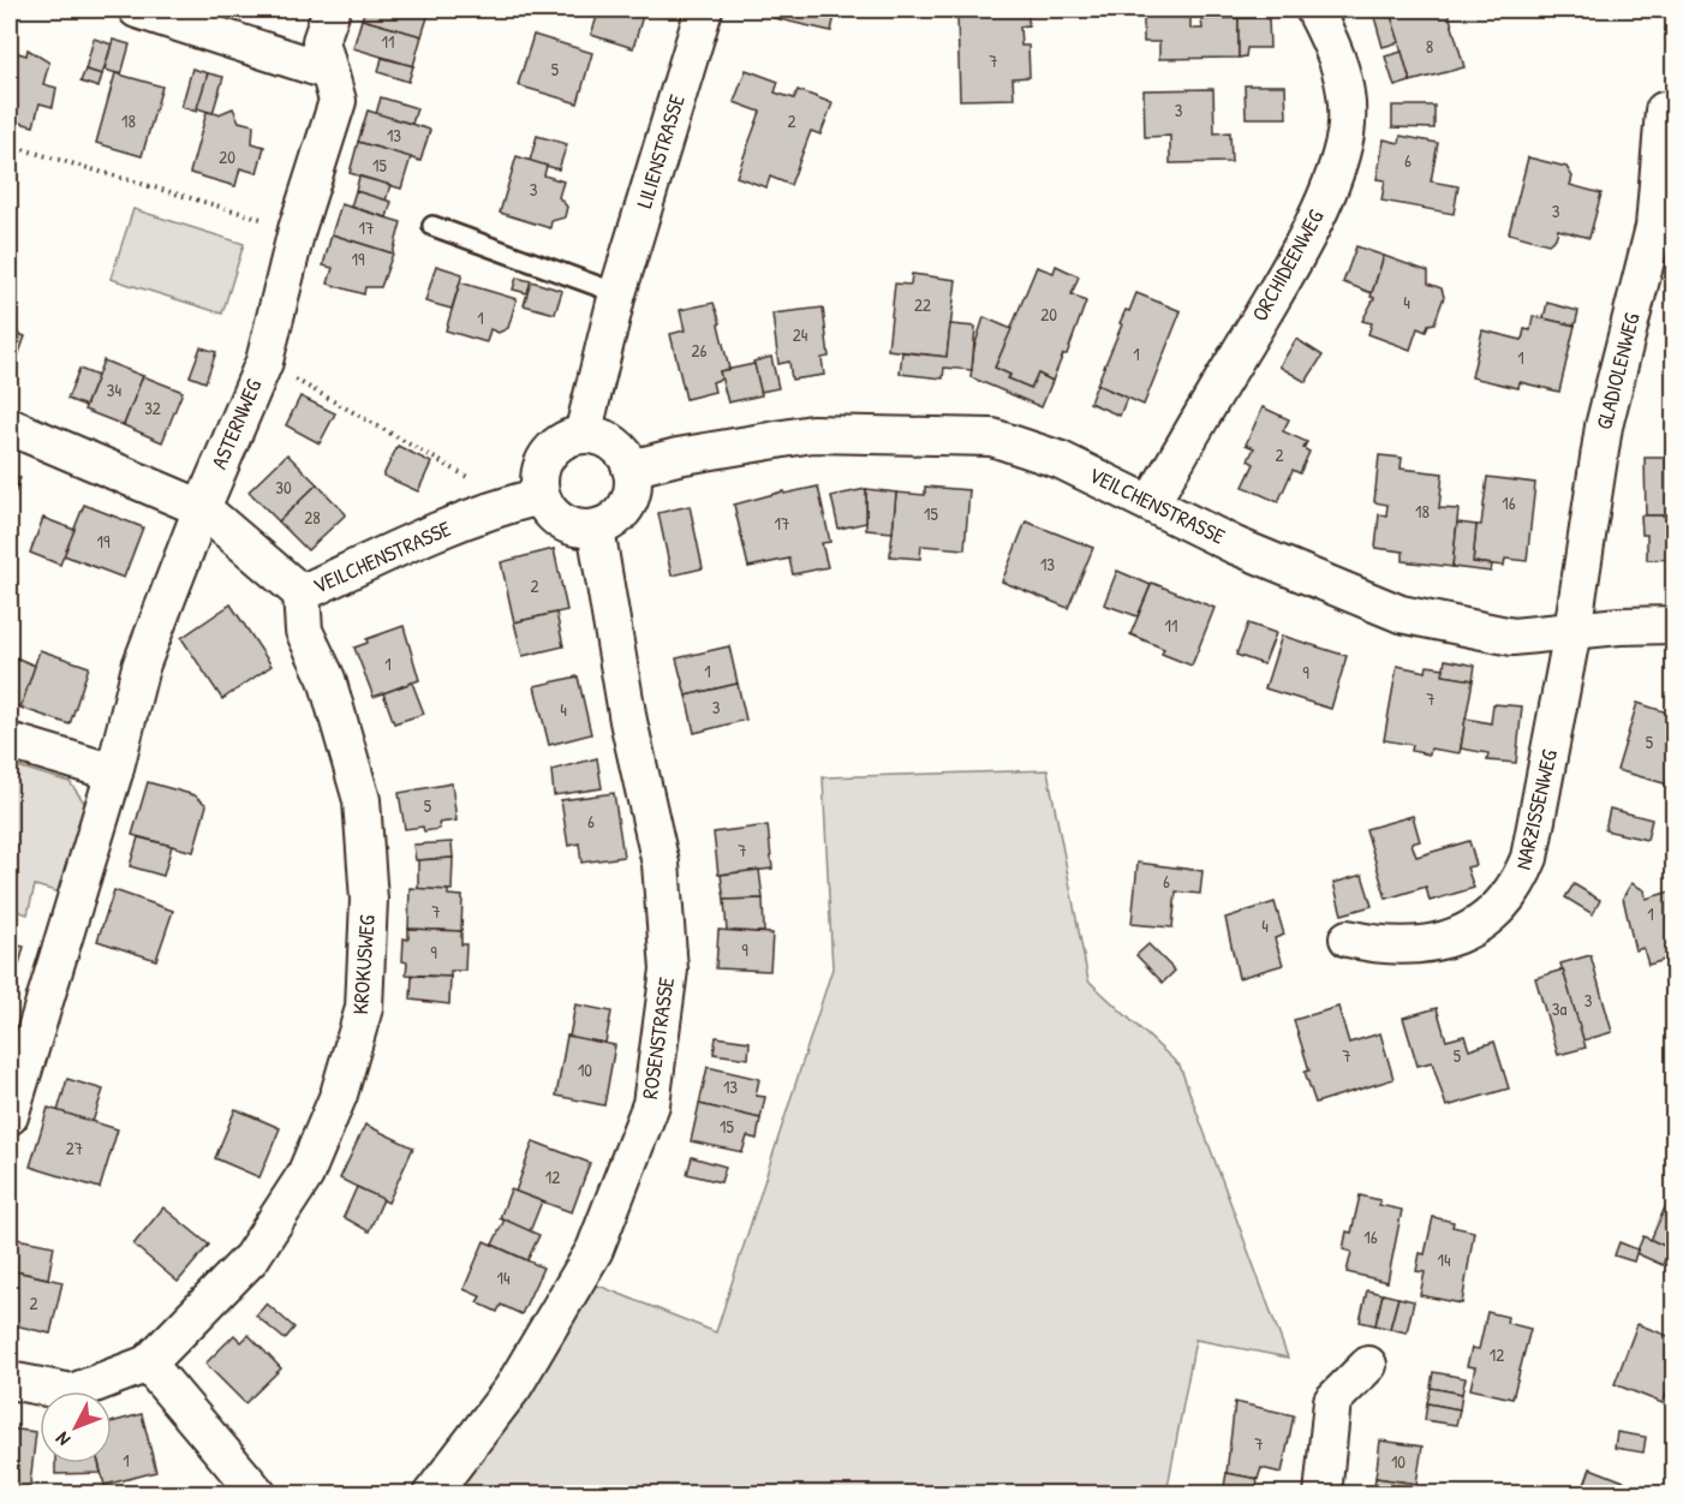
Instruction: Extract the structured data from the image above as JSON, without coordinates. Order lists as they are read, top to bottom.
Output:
{
  "streets": {
    "street": [
      "LILIENSTRASSE",
      "ORCHIDEENWEG",
      "GLADIOLENWEG",
      "ASTERNWEG",
      "VEILCHENSTRASSE",
      "NARZISSENWEG",
      "KROKUSWEG",
      "ROSENSTRASSE"
    ]
  },
  "crossings": [
    ["LILIENSTRASSE", "VEILCHENSTRASSE"],
    ["LILIENSTRASSE", "ROSENSTRASSE"],
    ["ORCHIDEENWEG", "VEILCHENSTRASSE"],
    ["GLADIOLENWEG", "VEILCHENSTRASSE"],
    ["GLADIOLENWEG", "NARZISSENWEG"],
    ["ASTERNWEG", "VEILCHENSTRASSE"],
    ["VEILCHENSTRASSE", "NARZISSENWEG"],
    ["VEILCHENSTRASSE", "KROKUSWEG"],
    ["VEILCHENSTRASSE", "ROSENSTRASSE"]
  ],
  "house_numbers": [
    "11",
    "8",
    "7",
    "5",
    "3",
    "18",
    "2",
    "13",
    "20",
    "6",
    "15",
    "3",
    "3",
    "17",
    "19",
    "4",
    "22",
    "20",
    "1",
    "24",
    "26",
    "1",
    "1",
    "34",
    "32",
    "2",
    "30",
    "16",
    "18",
    "15",
    "28",
    "17",
    "19",
    "13",
    "2",
    "11",
    "1",
    "1",
    "9",
    "7",
    "3",
    "4",
    "5",
    "5",
    "6",
    "7",
    "6",
    "7",
    "1",
    "4",
    "9",
    "9",
    "3",
    "3a",
    "7",
    "5",
    "10",
    "13",
    "15",
    "27",
    "12",
    "16",
    "14",
    "14",
    "2",
    "12",
    "7",
    "1",
    "10"
  ],
  "north": "bottom left"
}
